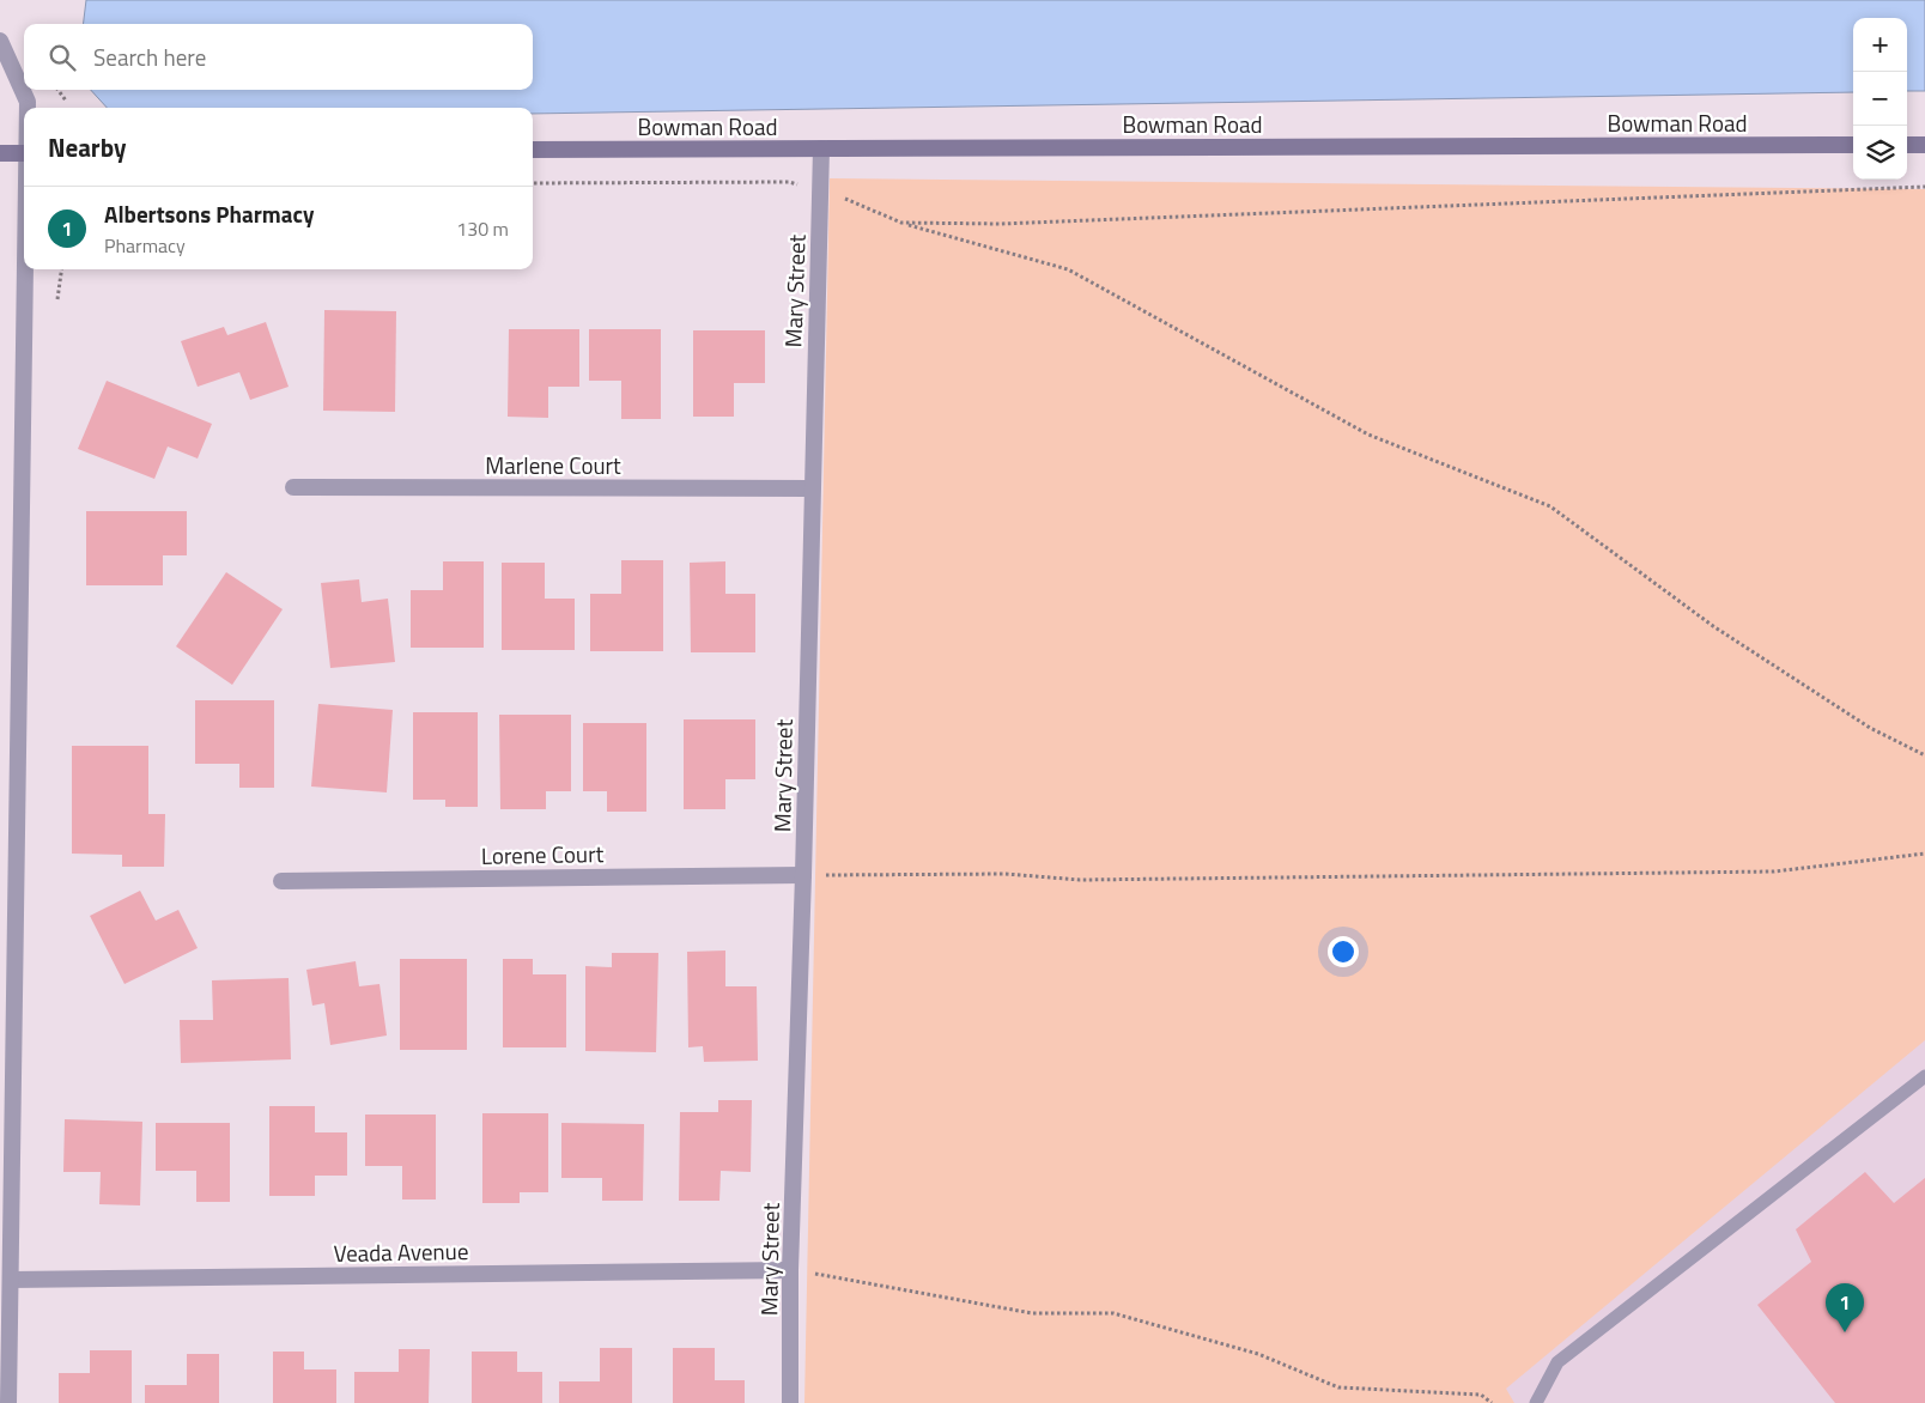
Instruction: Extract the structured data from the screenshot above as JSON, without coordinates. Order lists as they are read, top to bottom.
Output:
{
  "streets": {
    "main road": ["Bowman Road"],
    "street": [
      "Mary Street",
      "Marlene Court",
      "Lorene Court",
      "Veada Avenue"
    ]
  },
  "crossings": [
    ["Bowman Road", "Mary Street"],
    ["Mary Street", "Marlene Court"],
    ["Mary Street", "Lorene Court"],
    ["Mary Street", "Veada Avenue"]
  ],
  "page": {
    "map_buttons": ["+", "−"],
    "search": "Search here",
    "heading": "Nearby",
    "list": [
      {
        "mark": "1",
        "name": "Albertsons Pharmacy",
        "note": "Pharmacy",
        "value": "130 m"
      }
    ],
    "pins": "1"
  }
}
